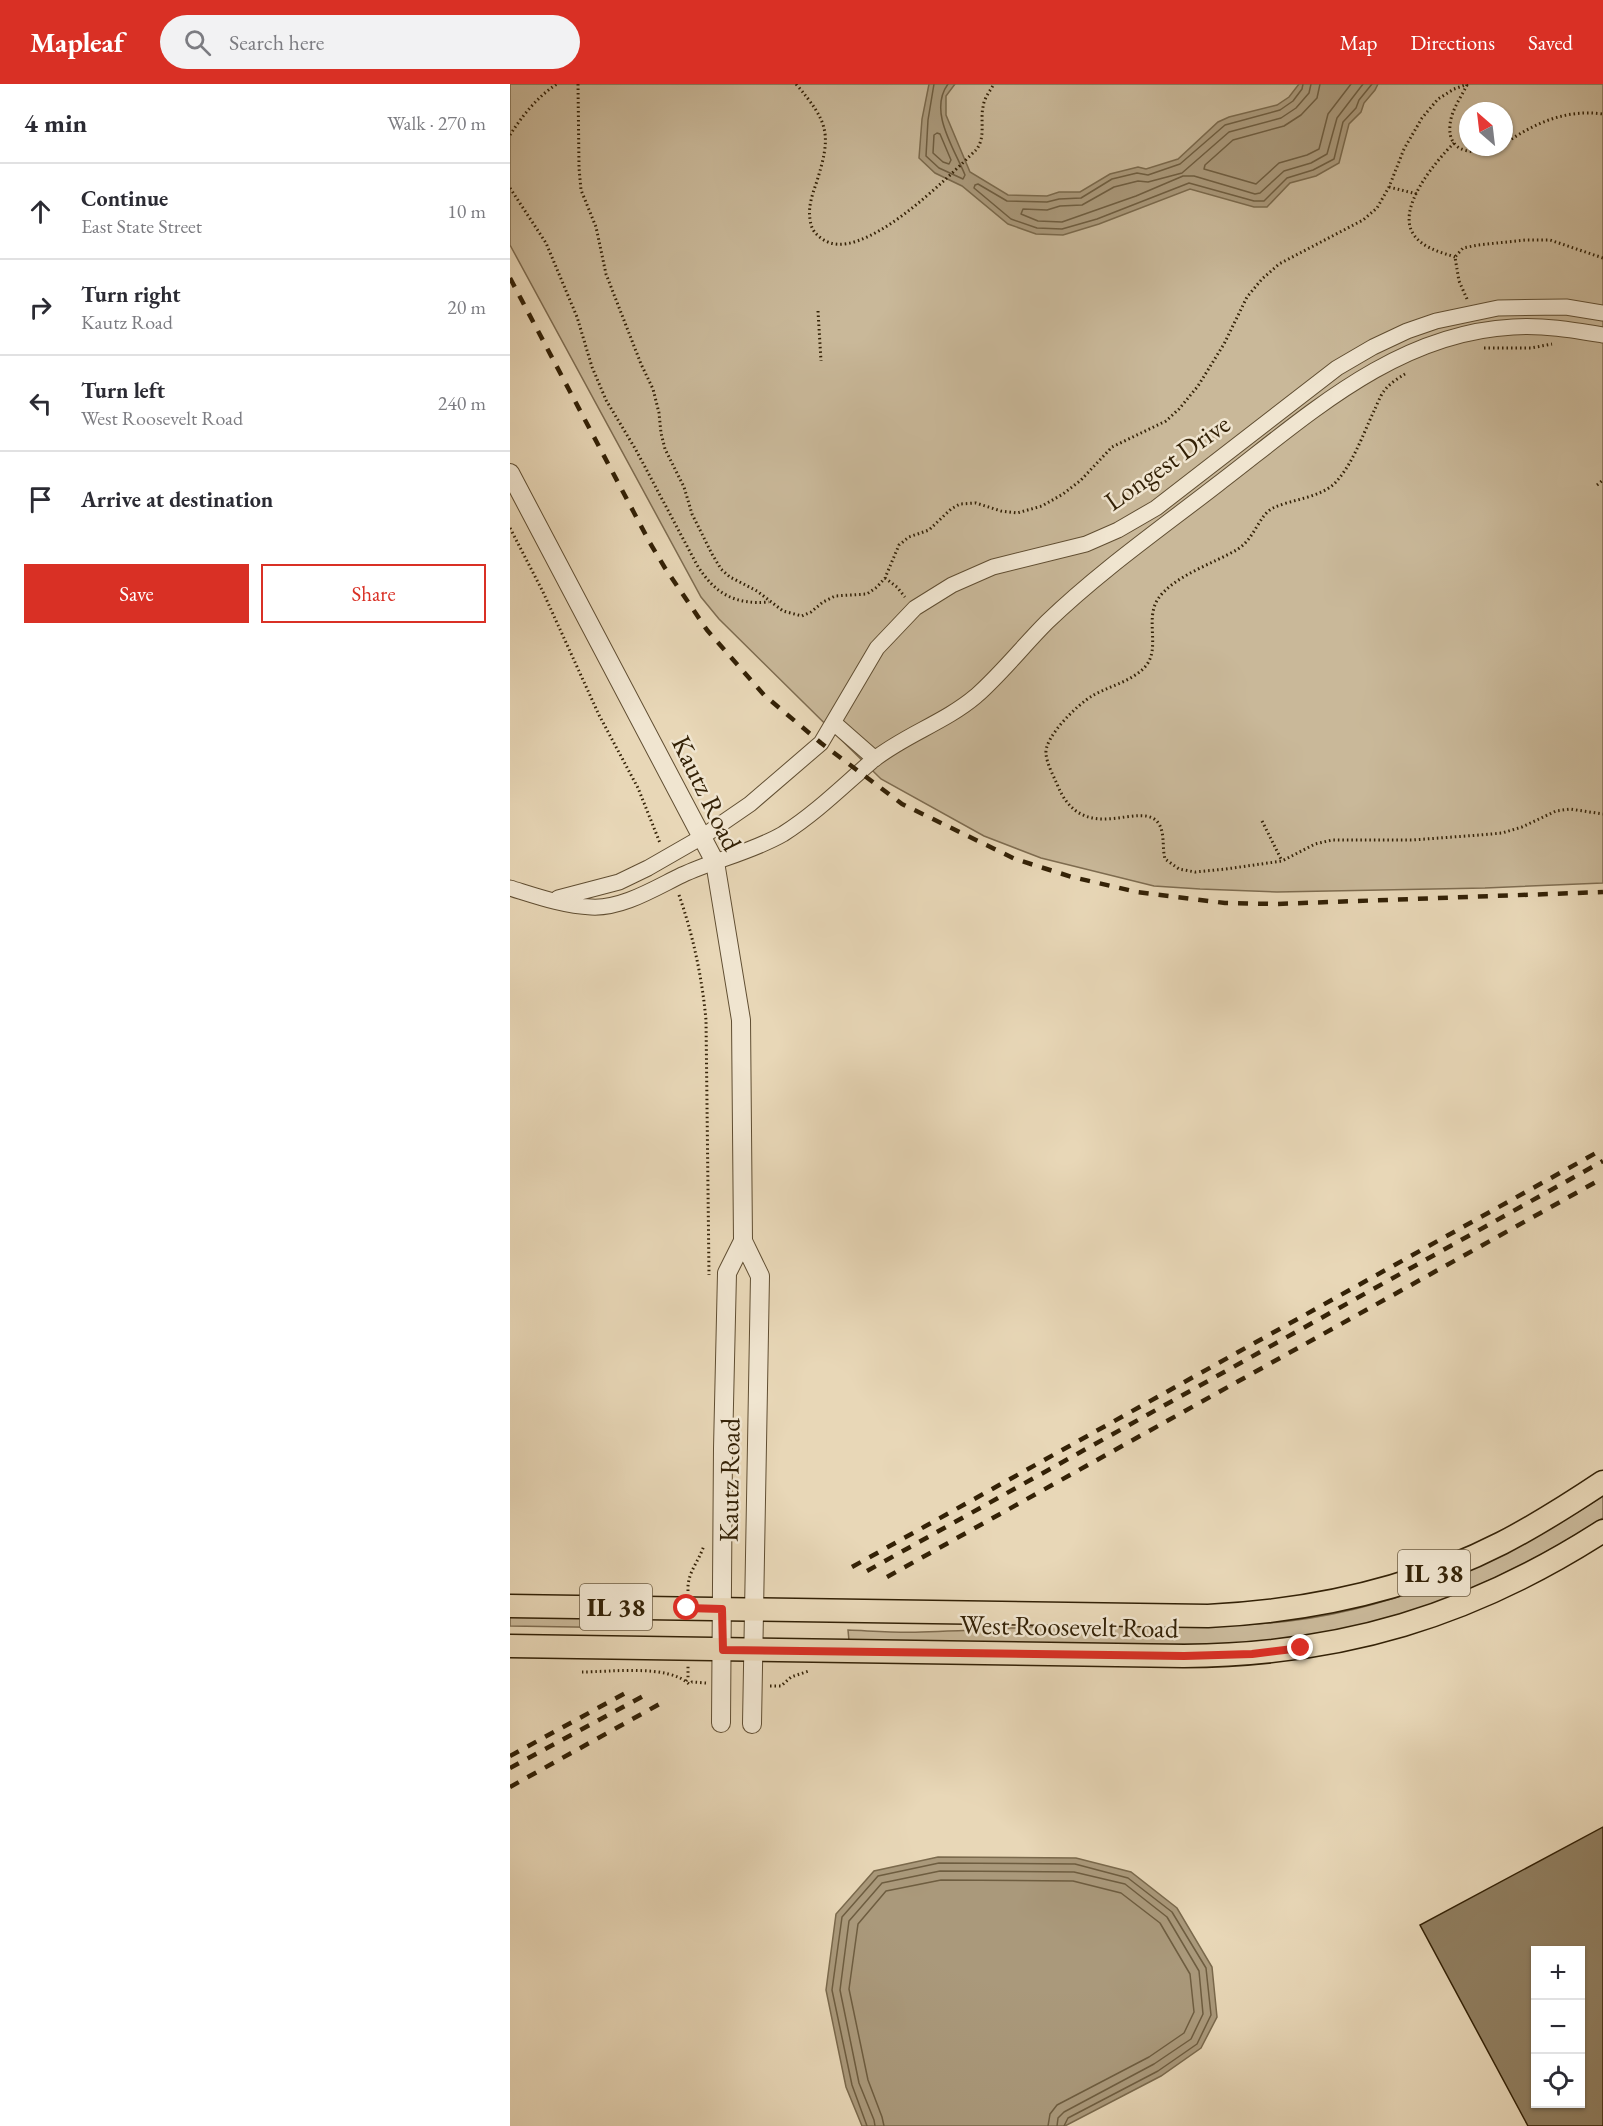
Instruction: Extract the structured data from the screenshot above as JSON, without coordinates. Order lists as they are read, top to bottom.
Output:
{
  "streets": {
    "main road": ["IL 38", "West Roosevelt Road"],
    "street": ["Longest Drive", "Kautz Road"]
  },
  "crossings": [
    ["Longest Drive", "Kautz Road"],
    ["Kautz Road", "IL 38"],
    ["Kautz Road", "West Roosevelt Road"],
    ["IL 38", "West Roosevelt Road"]
  ],
  "north": "top left",
  "page": {
    "header": "Mapleaf",
    "search": "Search here",
    "nav": ["Map", "Directions", "Saved"],
    "heading": ["4 min", "Walk · 270 m"],
    "list": [
      ["Continue", "East State Street", "10 m"],
      ["Turn right", "Kautz Road", "20 m"],
      ["Turn left", "West Roosevelt Road", "240 m"],
      "Arrive at destination"
    ],
    "buttons": ["Save", "Share"],
    "map_buttons": ["+", "−"]
  }
}
